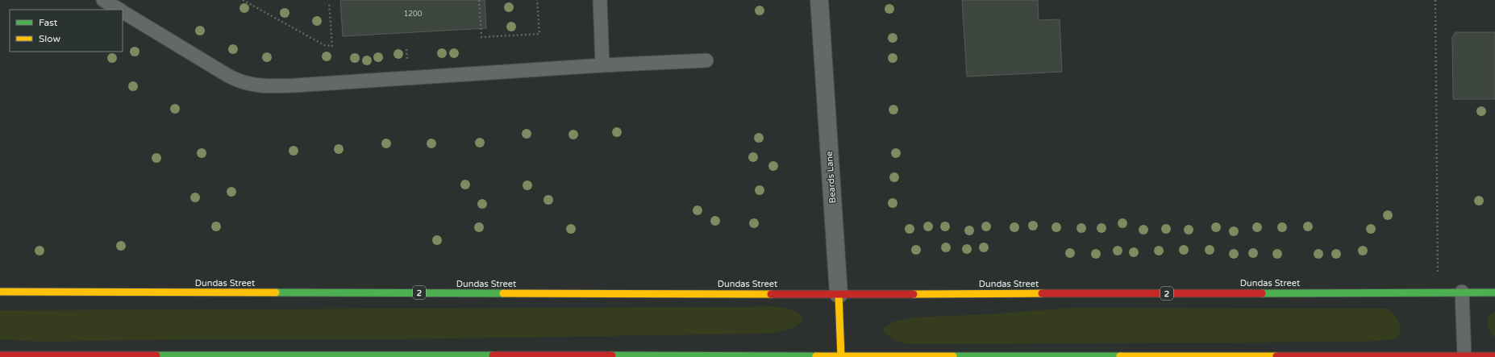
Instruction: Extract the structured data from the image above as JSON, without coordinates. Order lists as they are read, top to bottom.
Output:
{
  "streets": {
    "main road": ["Beards Lane", "Dundas Street", "2"]
  },
  "crossings": [
    ["Beards Lane", "Dundas Street"]
  ],
  "house_numbers": ["1200"],
  "legend": ["Fast", "Slow"]
}
